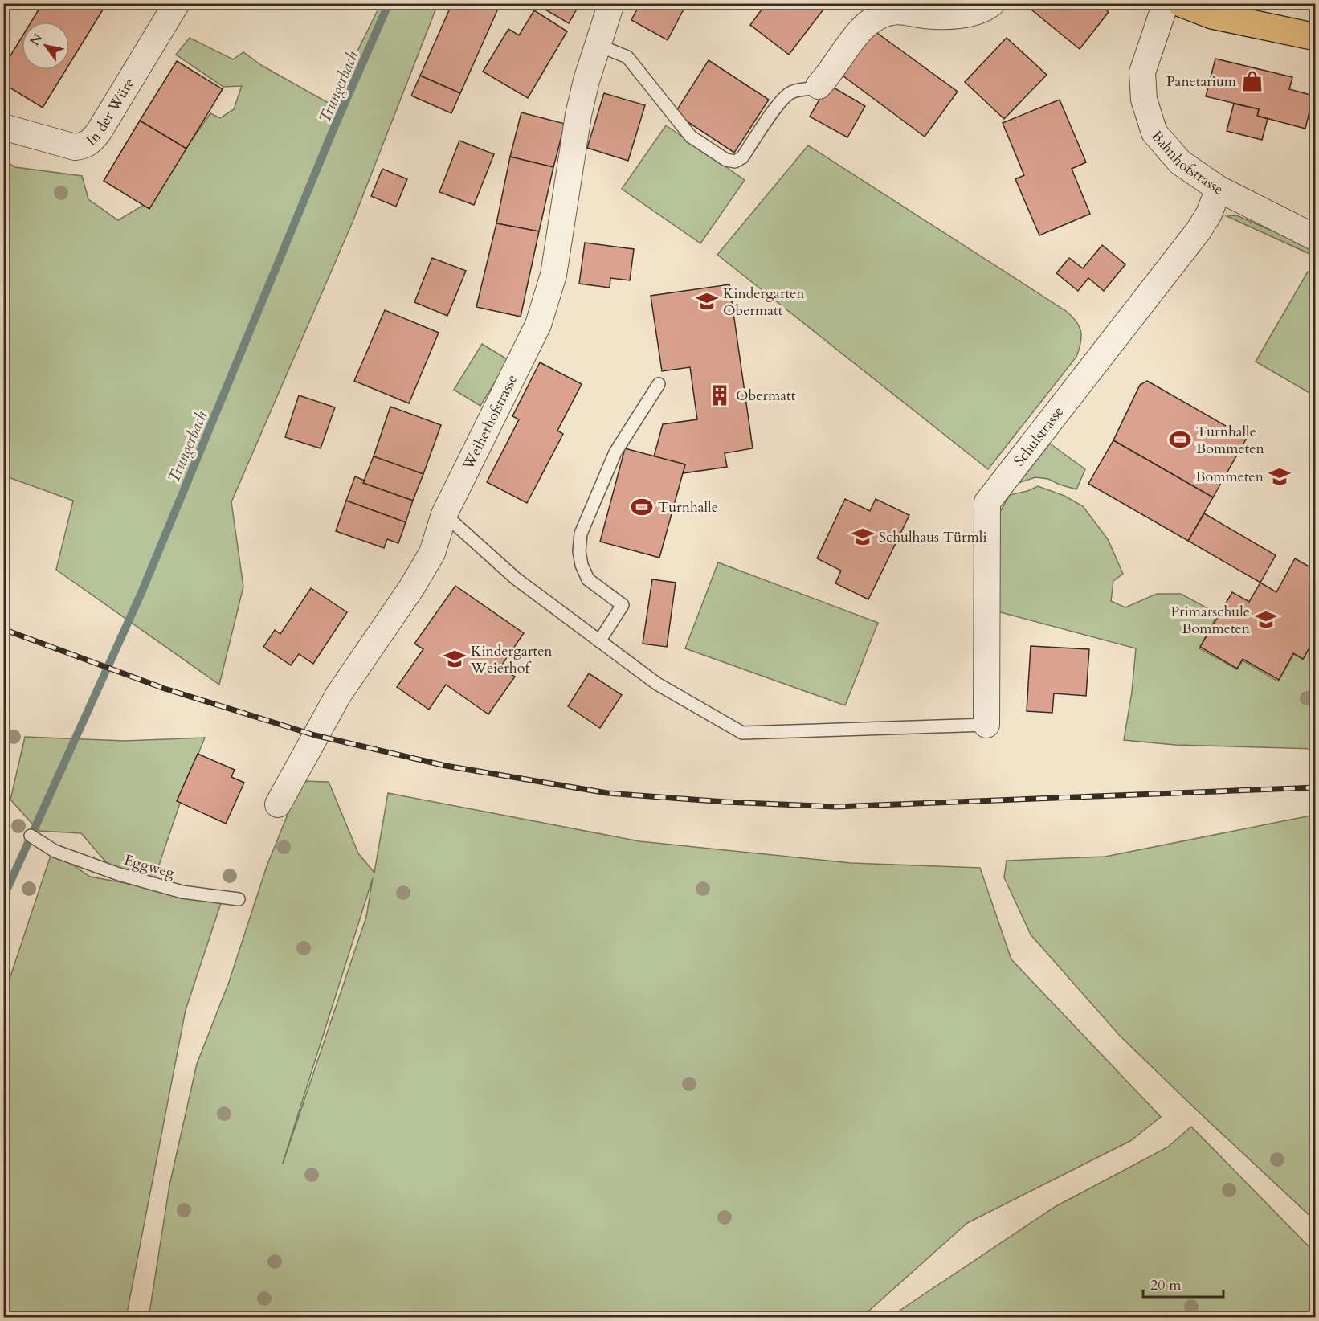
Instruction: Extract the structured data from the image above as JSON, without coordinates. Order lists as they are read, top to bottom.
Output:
{
  "streets": {
    "street": [
      "In der Würe",
      "Bahnhofstrasse",
      "Weiherhofstrasse",
      "Schulstrasse"
    ],
    "lane": ["Eggweg"]
  },
  "crossings": [
    ["Bahnhofstrasse", "Schulstrasse"]
  ],
  "water": ["Trungerbach"],
  "places": {
    "shop": ["Panetarium"],
    "school or university": [
      "Kindergarten Obermatt",
      "Bommeten",
      "Schulhaus Türmli",
      "Primarschule Bommeten",
      "Kindergarten Weierhof"
    ],
    "building": ["Obermatt"],
    "sports": ["Turnhalle Bommeten", "Turnhalle"]
  },
  "scale_bar": "20 m",
  "north": "top left"
}
